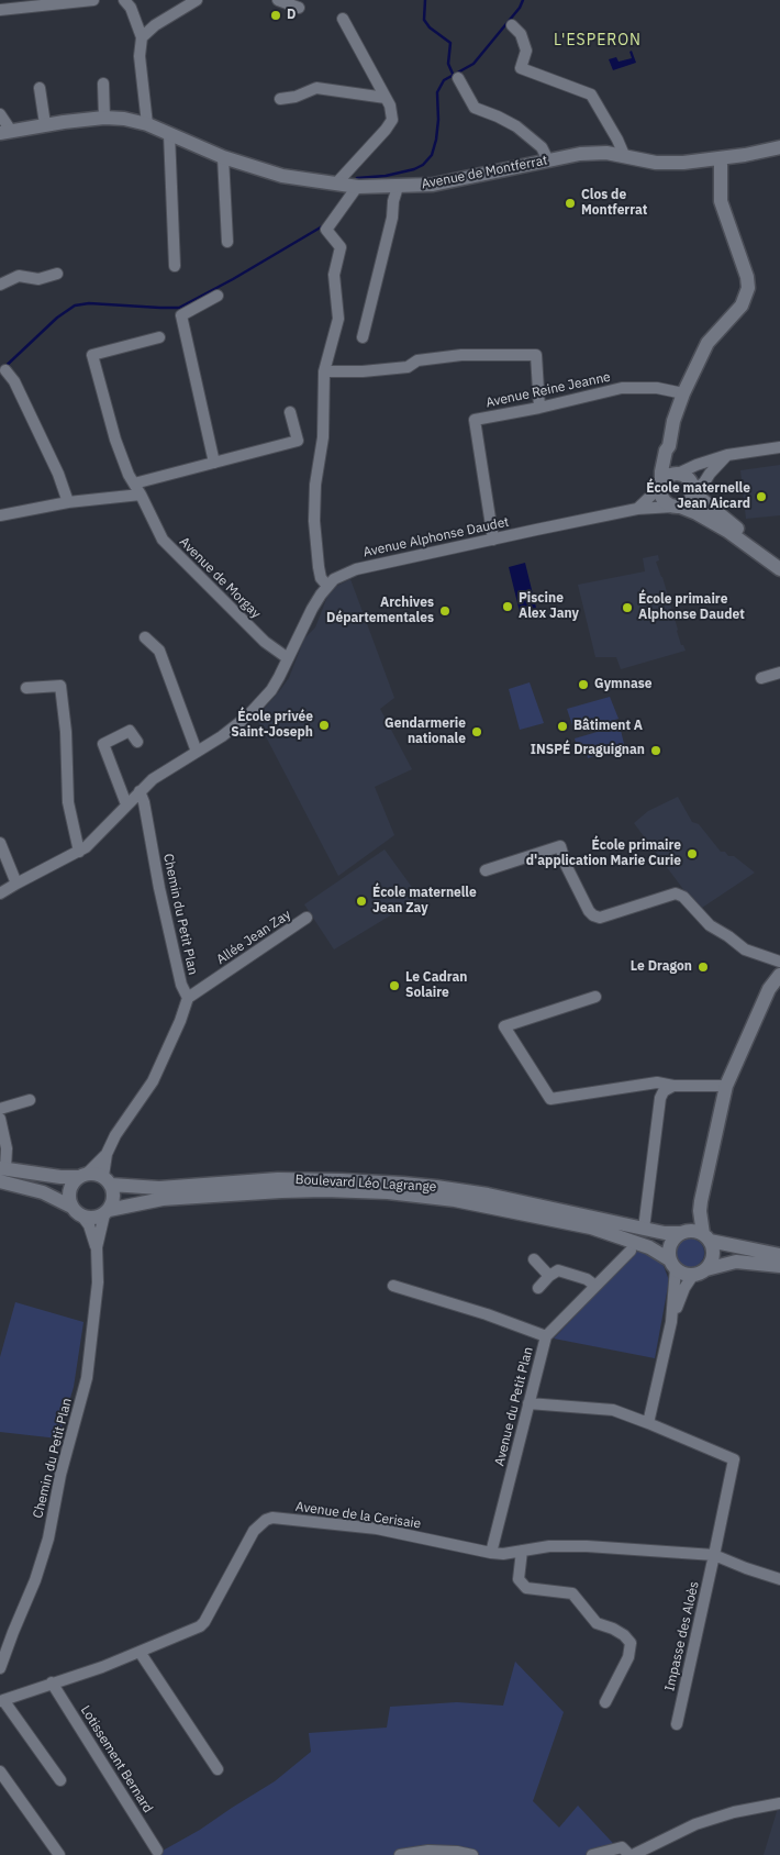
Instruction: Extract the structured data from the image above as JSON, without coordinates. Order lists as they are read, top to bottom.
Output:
{
  "streets": {
    "street": [
      "Avenue de Montferrat",
      "Avenue Reine Jeanne",
      "Avenue Alphonse Daudet",
      "Avenue de Morgay",
      "Chemin du Petit Plan",
      "Allée Jean Zay",
      "Boulevard Léo Lagrange",
      "Avenue du Petit Plan",
      "Avenue de la Cerisaie",
      "Impasse des Aloès",
      "Lotissement Bernard"
    ]
  },
  "crossings": [
    ["Avenue Reine Jeanne", "Avenue Alphonse Daudet"],
    ["Avenue Alphonse Daudet", "Avenue de Morgay"],
    ["Avenue Alphonse Daudet", "Chemin du Petit Plan"],
    ["Chemin du Petit Plan", "Allée Jean Zay"],
    ["Chemin du Petit Plan", "Boulevard Léo Lagrange"],
    ["Avenue du Petit Plan", "Avenue de la Cerisaie"],
    ["Avenue de la Cerisaie", "Impasse des Aloès"],
    ["Avenue de la Cerisaie", "Lotissement Bernard"]
  ],
  "districts": ["L'ESPERON"],
  "places": [
    "D",
    "Clos de Montferrat",
    "École maternelle Jean Aicard",
    "Piscine Alex Jany",
    "École primaire Alphonse Daudet",
    "Archives Départementales",
    "Gymnase",
    "École privée Saint-Joseph",
    "Bâtiment A",
    "Gendarmerie nationale",
    "INSPÉ Draguignan",
    "École primaire d'application Marie Curie",
    "École maternelle Jean Zay",
    "Le Dragon",
    "Le Cadran Solaire"
  ]
}
